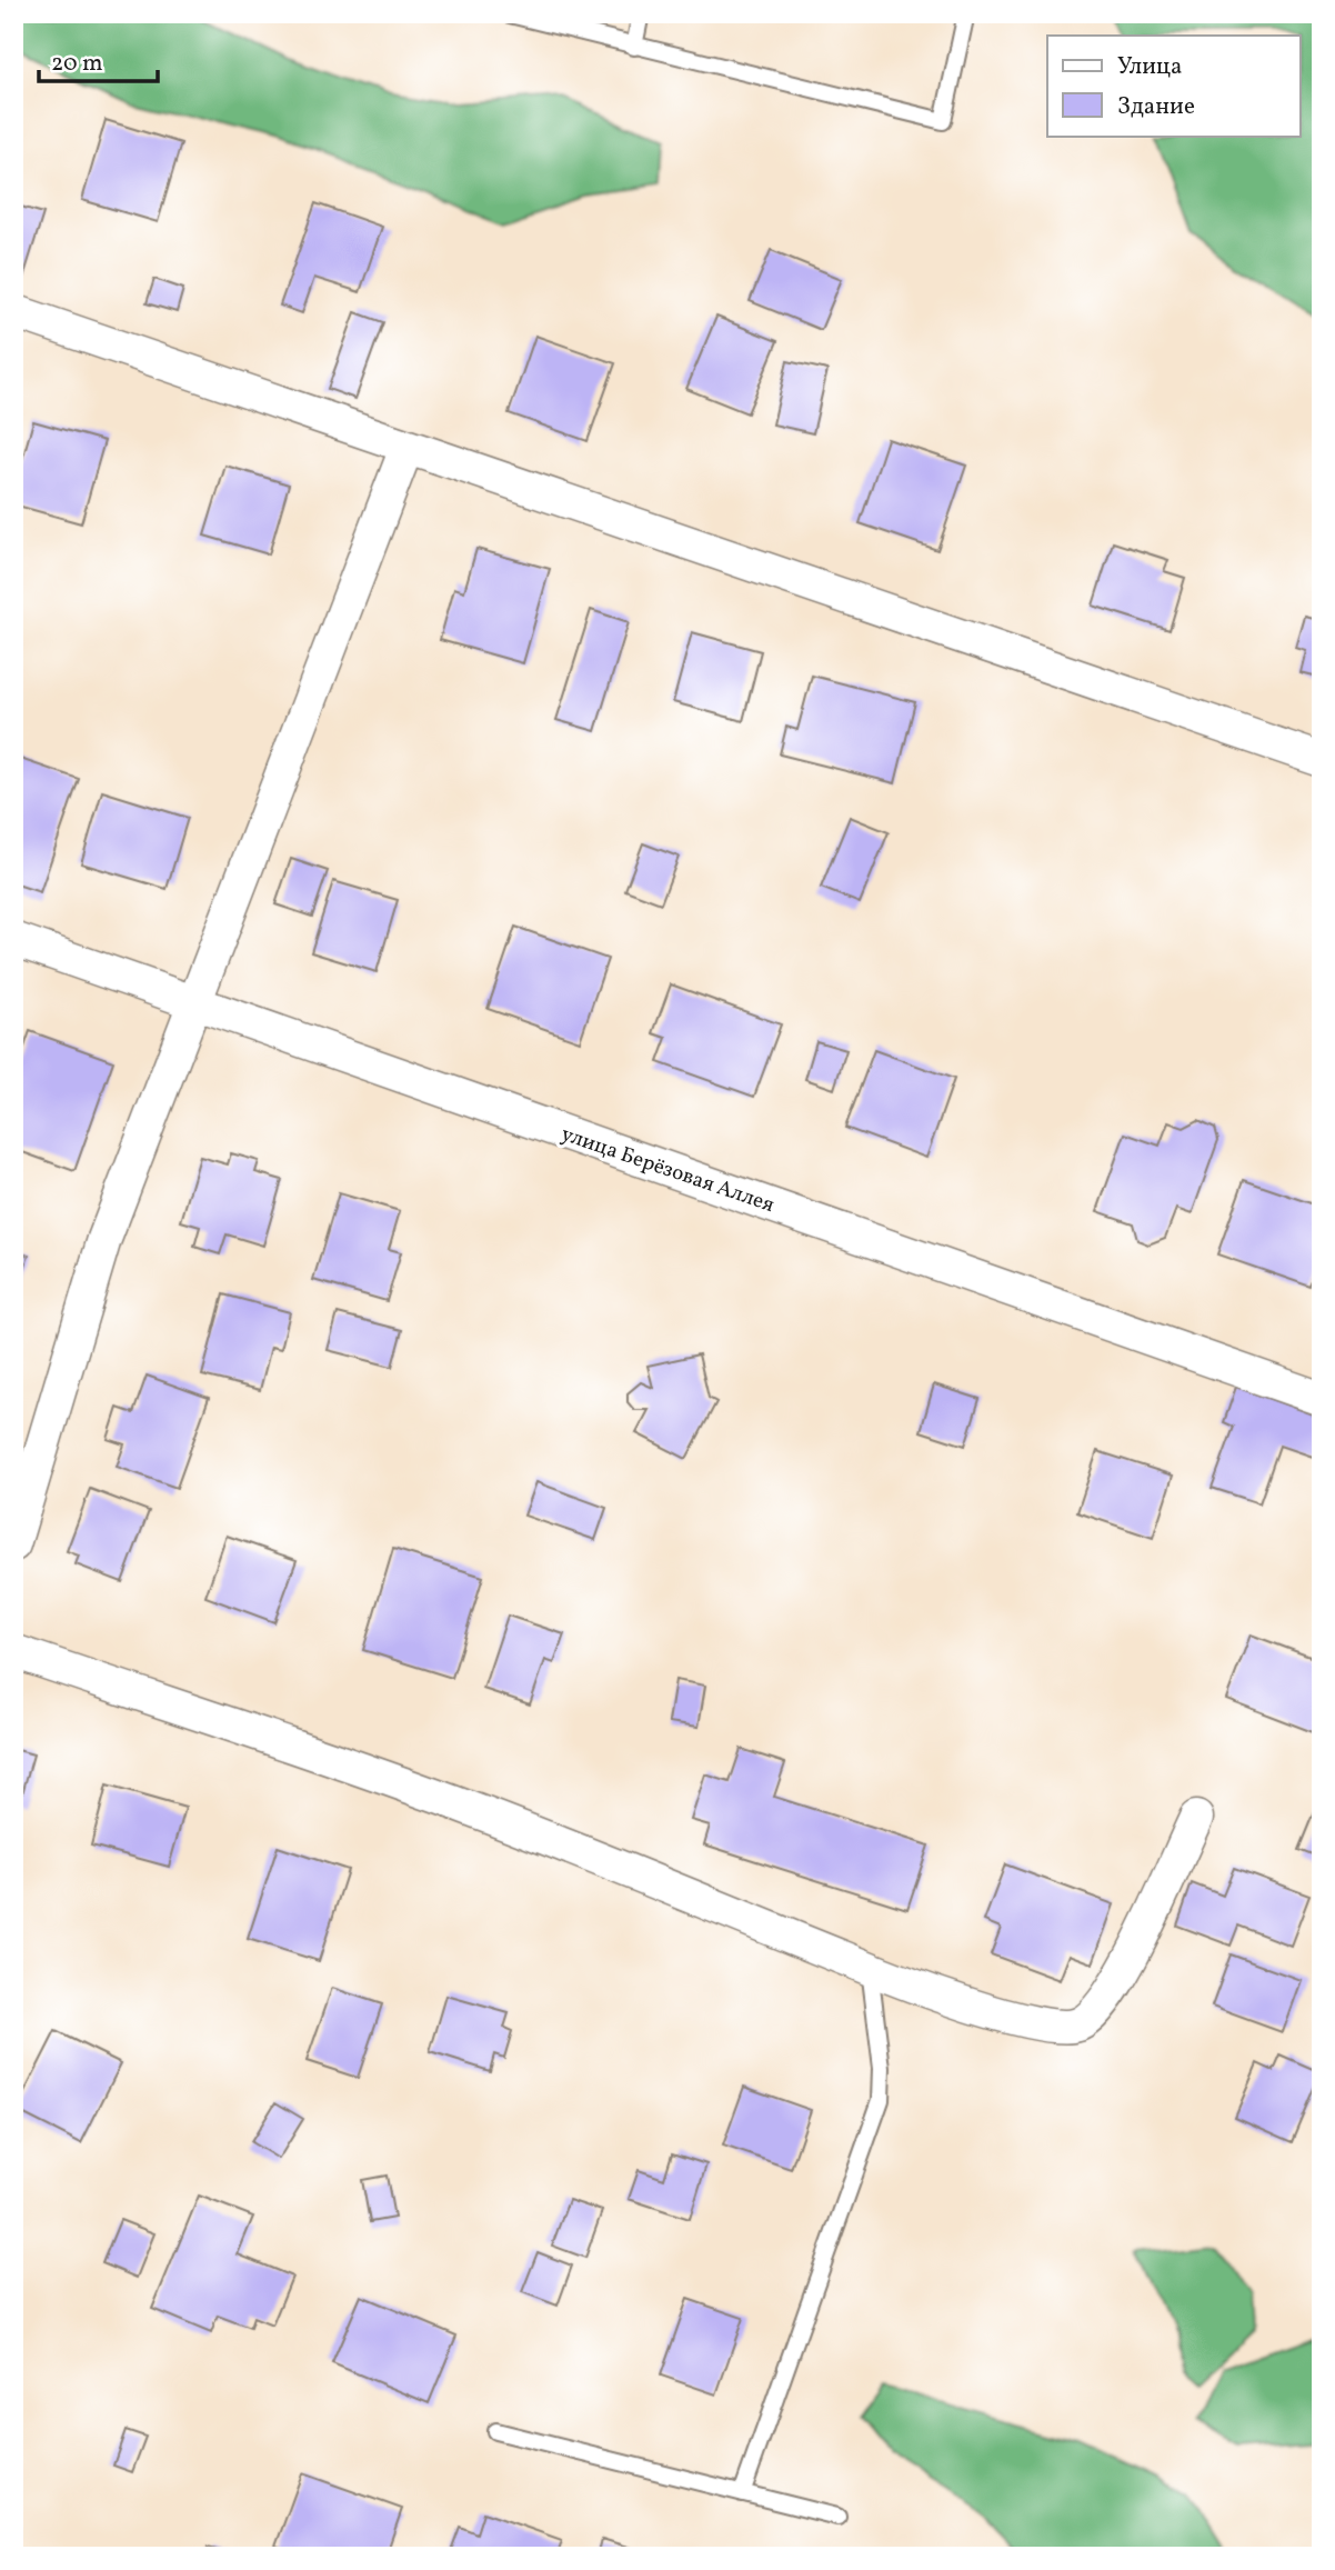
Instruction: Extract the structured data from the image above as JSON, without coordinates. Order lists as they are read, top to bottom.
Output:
{
  "streets": {
    "street": ["улица Берёзовая Аллея"]
  },
  "legend": ["Улица", "Здание"],
  "scale_bar": "20 m"
}
